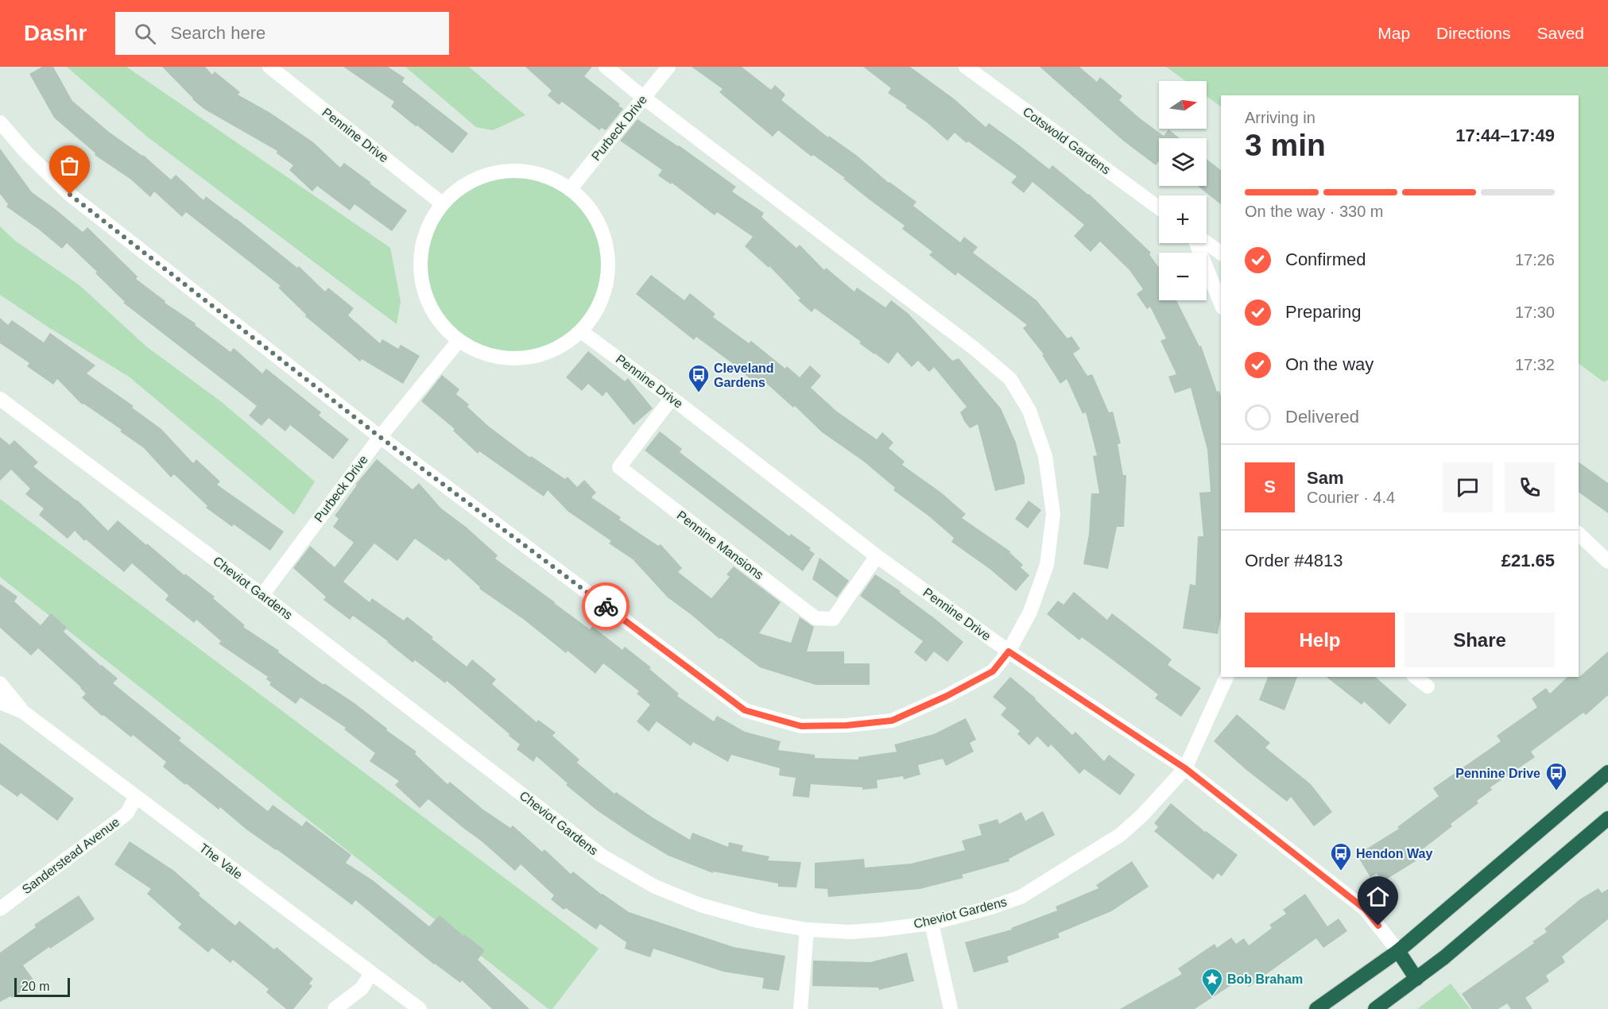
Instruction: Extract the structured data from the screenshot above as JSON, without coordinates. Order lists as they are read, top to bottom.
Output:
{
  "streets": {
    "street": [
      "Purbeck Drive",
      "Pennine Drive",
      "Cotswold Gardens",
      "Pennine Mansions",
      "Cheviot Gardens",
      "Sanderstead Avenue",
      "The Vale"
    ]
  },
  "crossings": [
    ["Purbeck Drive", "Cheviot Gardens"],
    ["Pennine Drive", "Pennine Mansions"],
    ["Pennine Drive", "Cheviot Gardens"],
    ["Sanderstead Avenue", "The Vale"]
  ],
  "places": {
    "bus stop": ["Cleveland Gardens", "Pennine Drive", "Hendon Way"],
    "place": ["Bob Braham"]
  },
  "scale_bar": "20 m",
  "north": "right",
  "page": {
    "header": "Dashr",
    "search": "Search here",
    "nav": ["Map", "Directions", "Saved"],
    "map_buttons": ["+", "−"],
    "heading": ["3 min", "Arriving in", "17:44–17:49"],
    "panel": [
      "Sam",
      "Courier · 4.4",
      "Order #4813",
      "£21.65"
    ],
    "bar": "On the way · 330 m",
    "list": [
      ["Confirmed", "17:26"],
      ["Preparing", "17:30"],
      ["On the way", "17:32"],
      "Delivered"
    ],
    "round": "S",
    "buttons": ["Help", "Share"],
    "scale": "20 m"
  }
}
